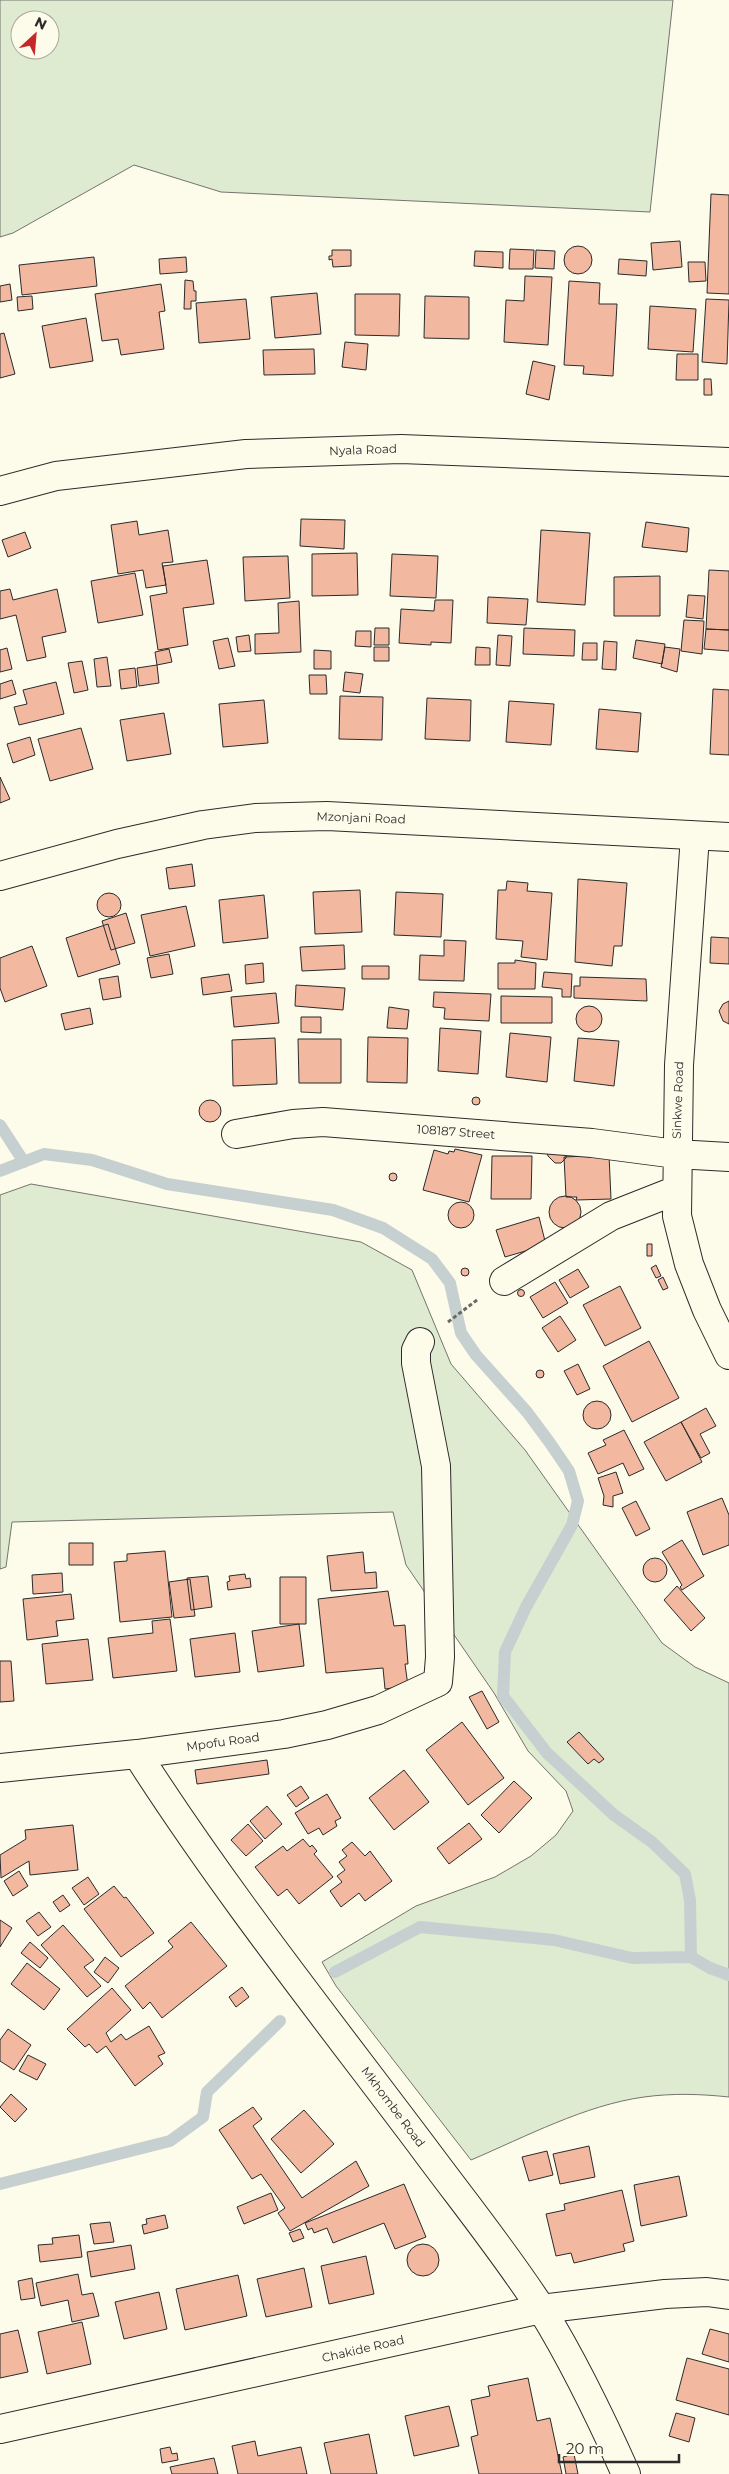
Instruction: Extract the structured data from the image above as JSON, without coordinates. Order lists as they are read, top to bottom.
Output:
{
  "streets": {
    "street": [
      "Nyala Road",
      "Mzonjani Road",
      "Sinkwe Road",
      "108187 Street",
      "Mpofu Road",
      "Mkhombe Road",
      "Chakide Road"
    ]
  },
  "crossings": [
    ["Mzonjani Road", "Sinkwe Road"],
    ["Sinkwe Road", "108187 Street"],
    ["Mpofu Road", "Mkhombe Road"],
    ["Mkhombe Road", "Chakide Road"]
  ],
  "scale_bar": "20 m",
  "north": "top right"
}
